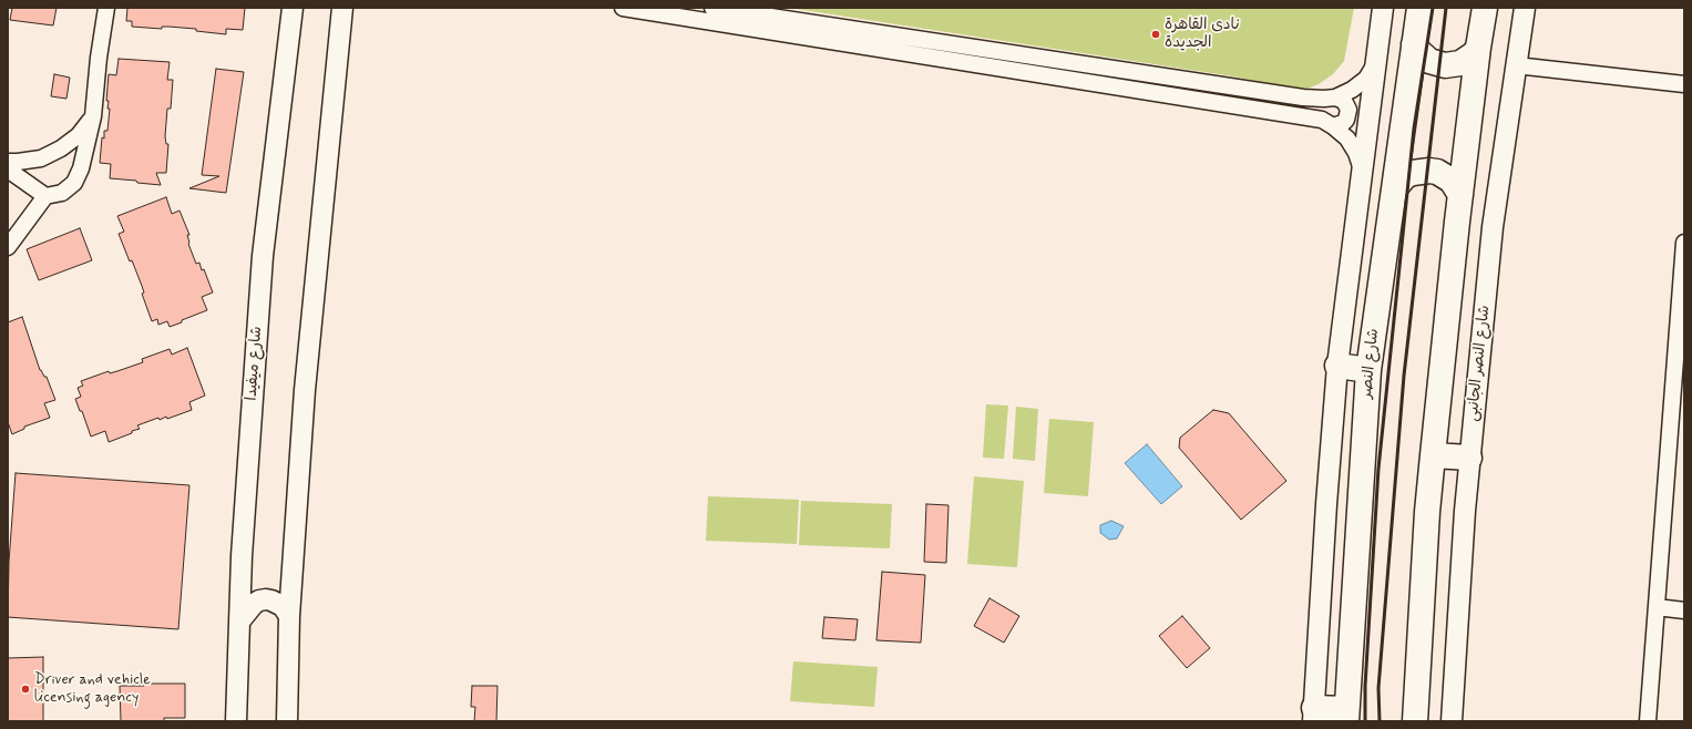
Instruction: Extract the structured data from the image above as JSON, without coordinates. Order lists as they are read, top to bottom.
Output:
{
  "streets": {
    "main road": ["شارع النصر"],
    "street": ["شارع ميفيدا", "شارع النصر الجانبى"]
  },
  "places": ["نادى القاهرة الجديدة", "Driver and vehicle licensing agency"]
}
